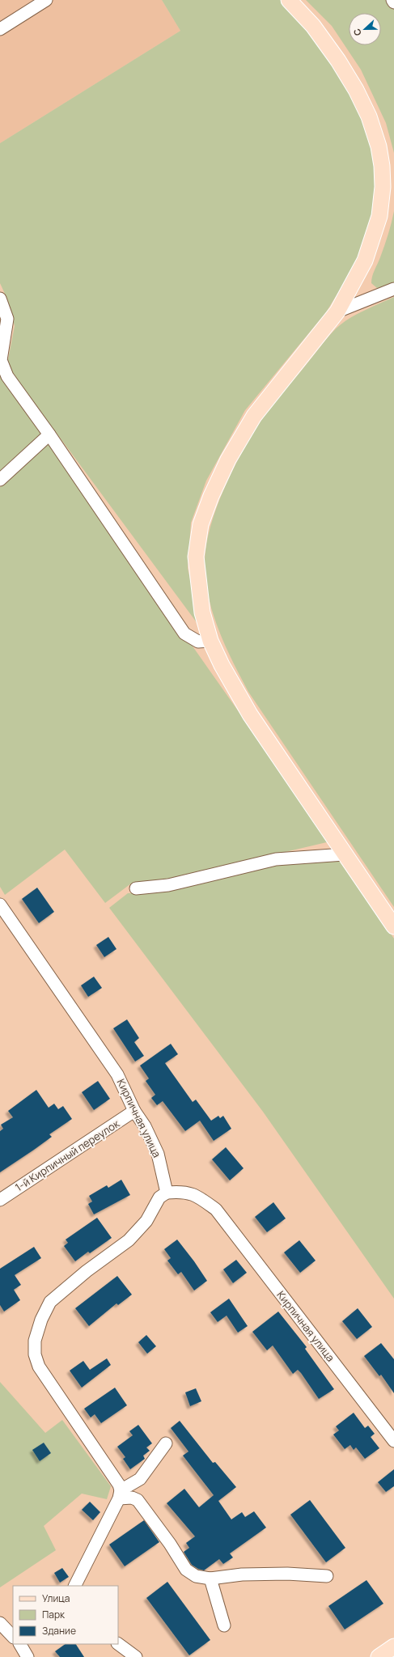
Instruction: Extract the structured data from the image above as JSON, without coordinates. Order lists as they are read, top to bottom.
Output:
{
  "streets": {
    "street": ["Кирпичная улица", "1-й Кирпичный переулок"]
  },
  "crossings": [
    ["Кирпичная улица", "1-й Кирпичный переулок"]
  ],
  "legend": ["Улица", "Парк", "Здание"],
  "north": "left"
}
